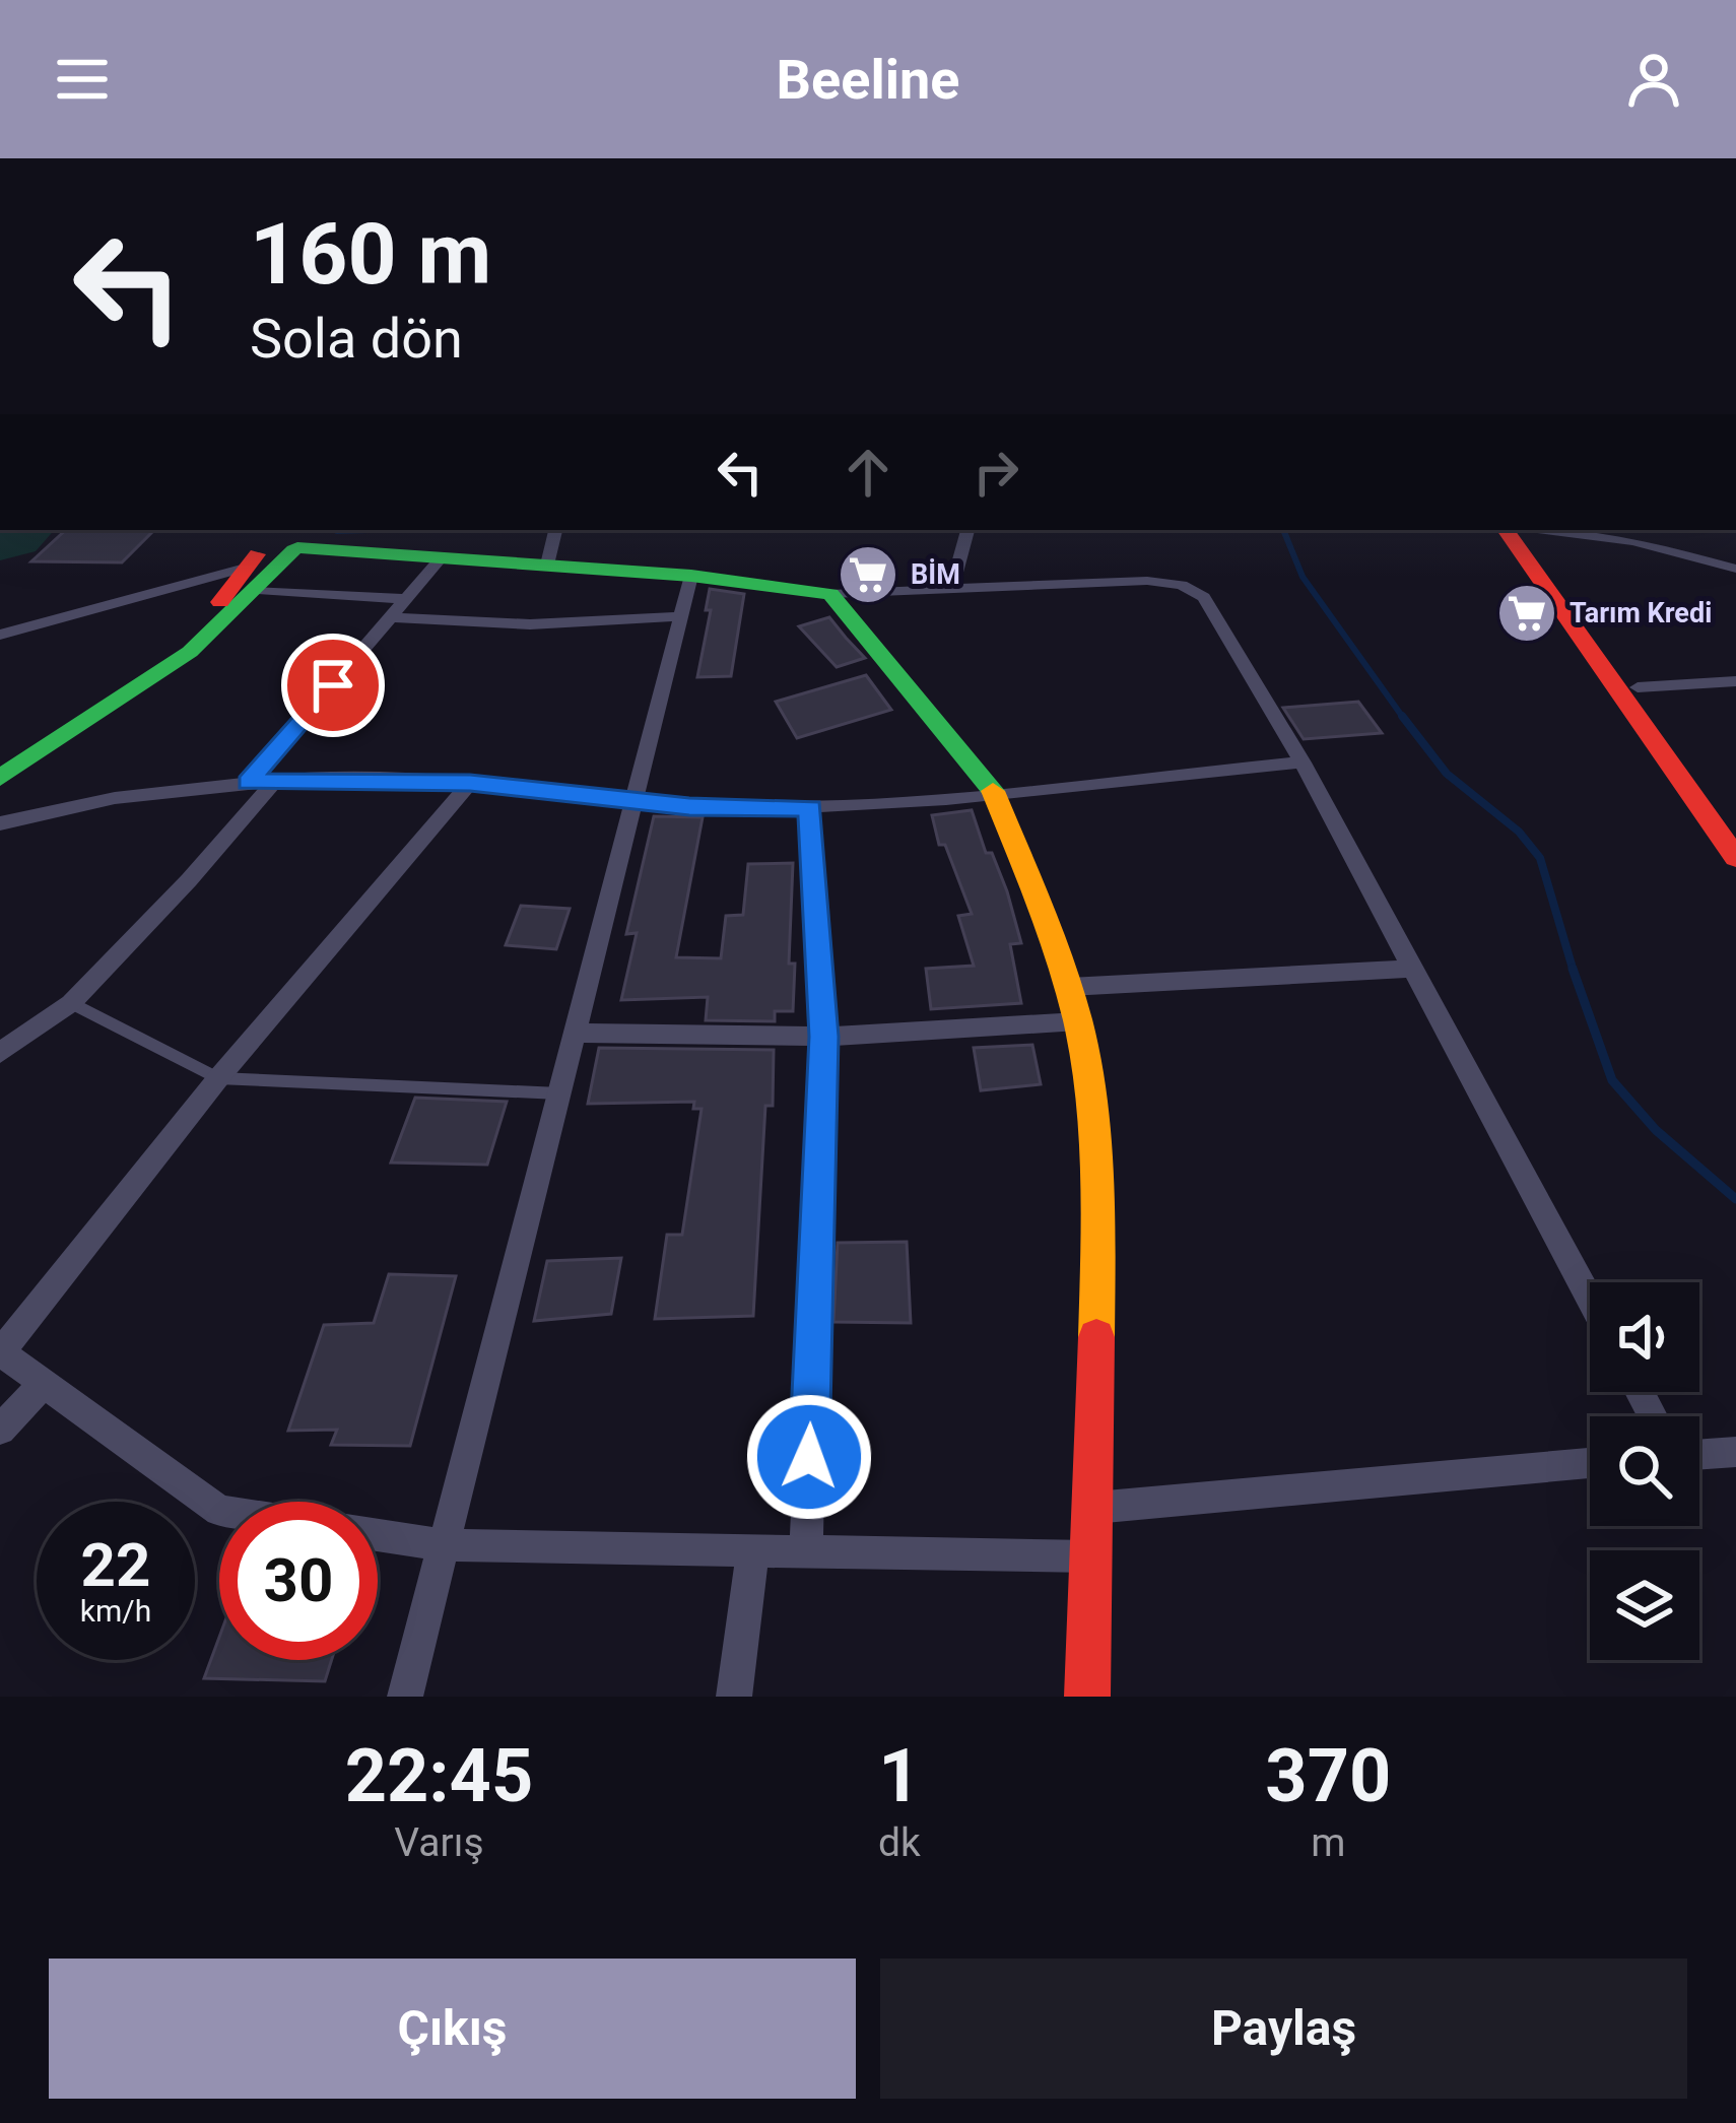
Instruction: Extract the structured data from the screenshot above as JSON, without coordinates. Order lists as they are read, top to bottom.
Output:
{
  "places": {
    "supermarket": ["BİM", "Tarım Kredi"]
  },
  "page": {
    "header": "Beeline",
    "turn": ["160 m", "Sola dön"],
    "speed": "22 km/h",
    "limit": "30",
    "eta": [
      "22:45",
      "Varış",
      "1",
      "dk",
      "370",
      "m"
    ],
    "buttons": ["Çıkış", "Paylaş"]
  }
}
